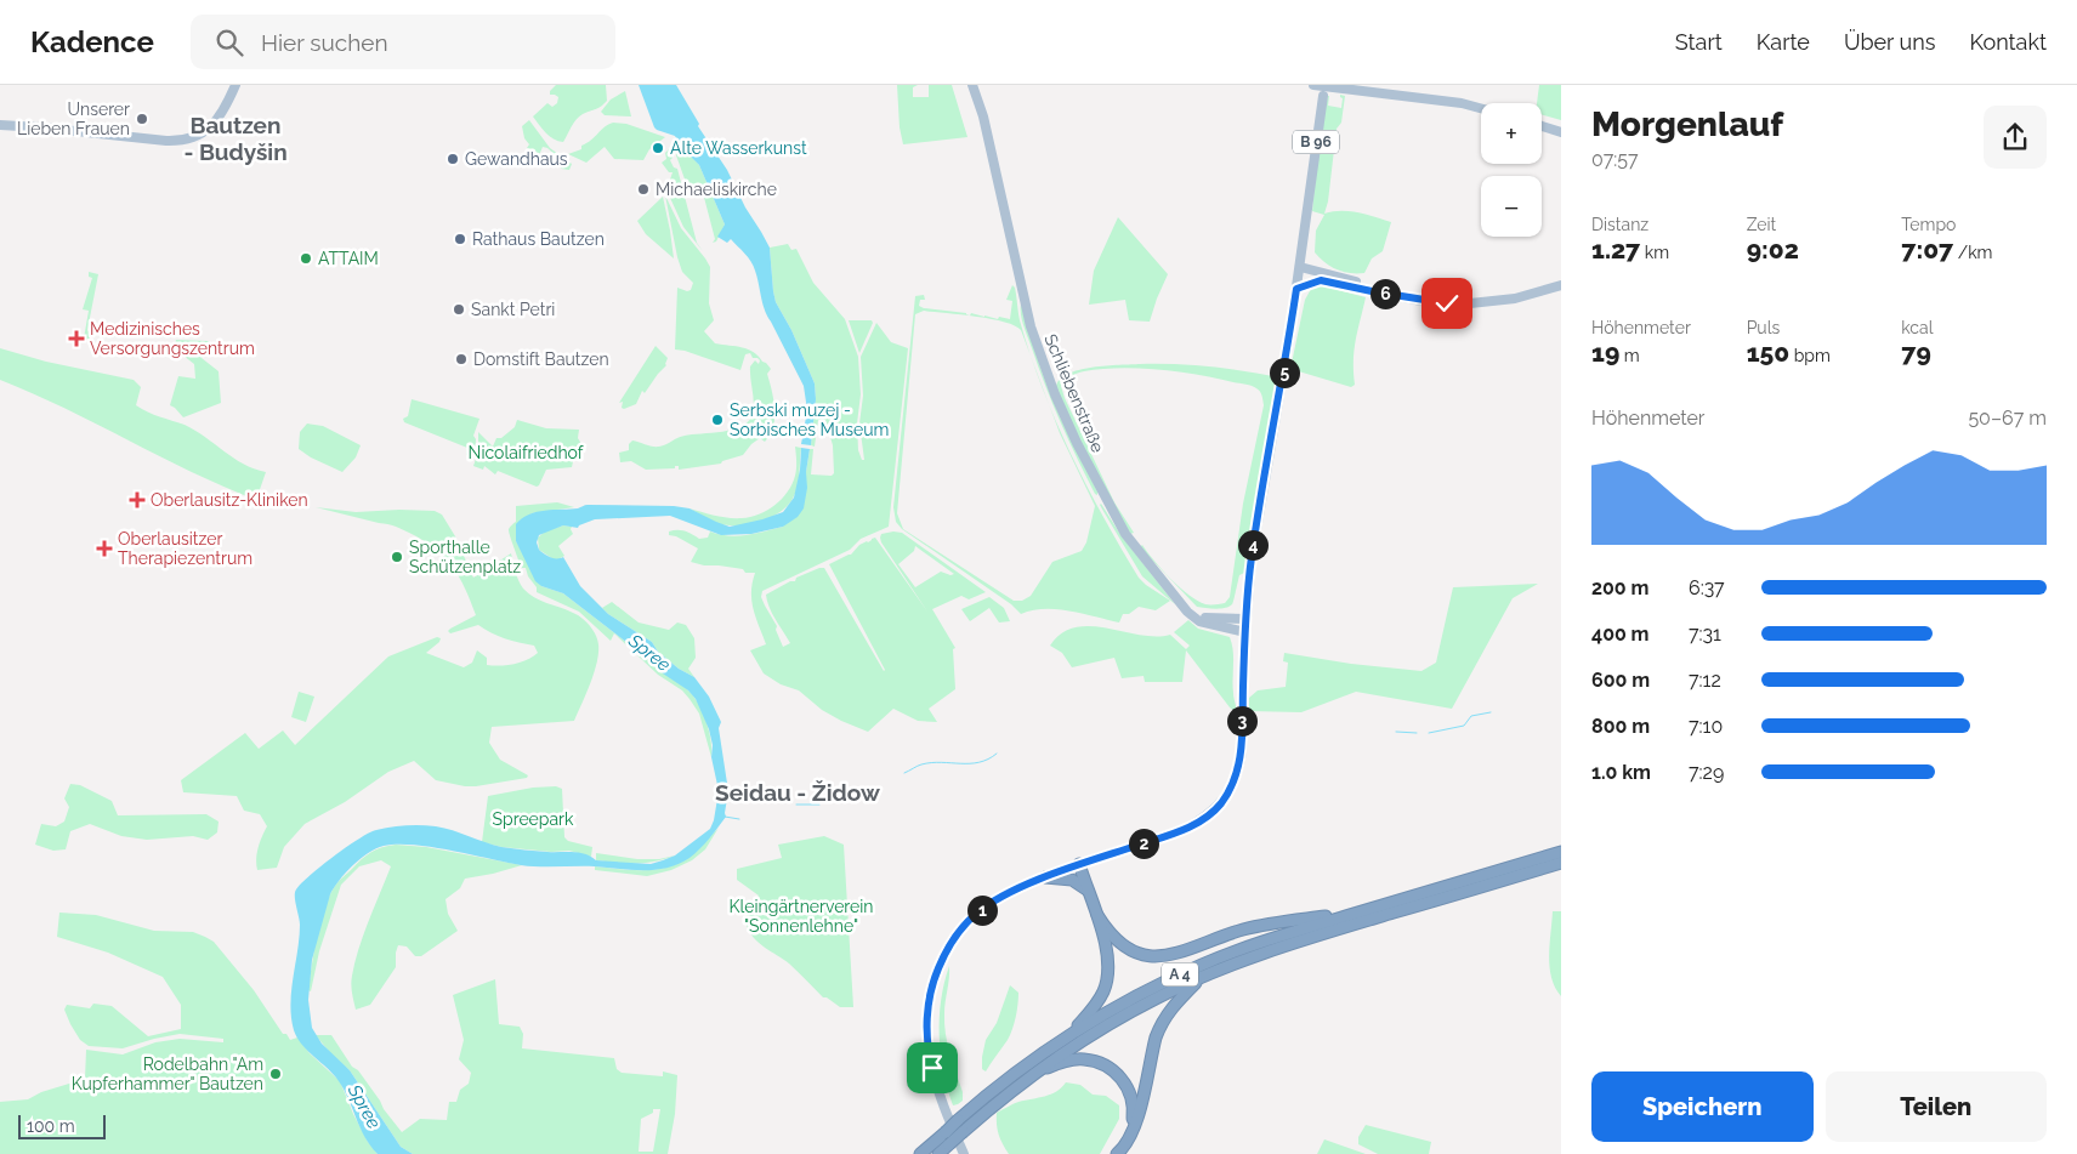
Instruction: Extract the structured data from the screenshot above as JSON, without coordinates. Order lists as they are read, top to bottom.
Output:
{
  "streets": {
    "highway": ["A 4"],
    "main road": ["B 96", "Schliebenstraße"]
  },
  "crossings": [
    ["B 96", "Schliebenstraße"]
  ],
  "districts": ["Bautzen - Budyšin", "Seidau - Židow"],
  "water": ["Spree"],
  "parks": ["Nicolaifriedhof", "Spreepark", "Kleingärtnerverein \"Sonnenlehne\""],
  "places": {
    "other": [
      "Unserer Lieben Frauen",
      "Alte Wasserkunst",
      "Gewandhaus",
      "Michaeliskirche",
      "Rathaus Bautzen",
      "ATTAIM",
      "Sankt Petri",
      "Domstift Bautzen",
      "Serbski muzej - Sorbisches Museum",
      "Sporthalle Schützenplatz",
      "Rodelbahn \"Am Kupferhammer\" Bautzen"
    ],
    "health": ["Medizinisches Versorgungszentrum", "Oberlausitz-Kliniken", "Oberlausitzer Therapiezentrum"]
  },
  "scale_bar": "100 m",
  "page": {
    "header": "Kadence",
    "search": "Hier suchen",
    "nav": [
      "Start",
      "Karte",
      "Über uns",
      "Kontakt"
    ],
    "heading": ["Morgenlauf", "07:57"],
    "map_buttons": ["+", "−"],
    "stats": [
      ["Distanz", "1.27 km"],
      ["Zeit", "9:02"],
      ["Tempo", "7:07 /km"],
      ["Höhenmeter", "19 m"],
      ["Puls", "150 bpm"],
      ["kcal", "79"]
    ],
    "pins": [
      "6",
      "5",
      "4",
      "3",
      "2",
      "1"
    ],
    "chart": ["Höhenmeter", "50–67 m"],
    "list": [
      {
        "name": "200 m",
        "note": "6:37"
      },
      {
        "name": "400 m",
        "note": "7:31"
      },
      {
        "name": "600 m",
        "note": "7:12"
      },
      {
        "name": "800 m",
        "note": "7:10"
      },
      {
        "name": "1.0 km",
        "note": "7:29"
      }
    ],
    "buttons": ["Speichern", "Teilen"],
    "scale": "100 m"
  }
}
